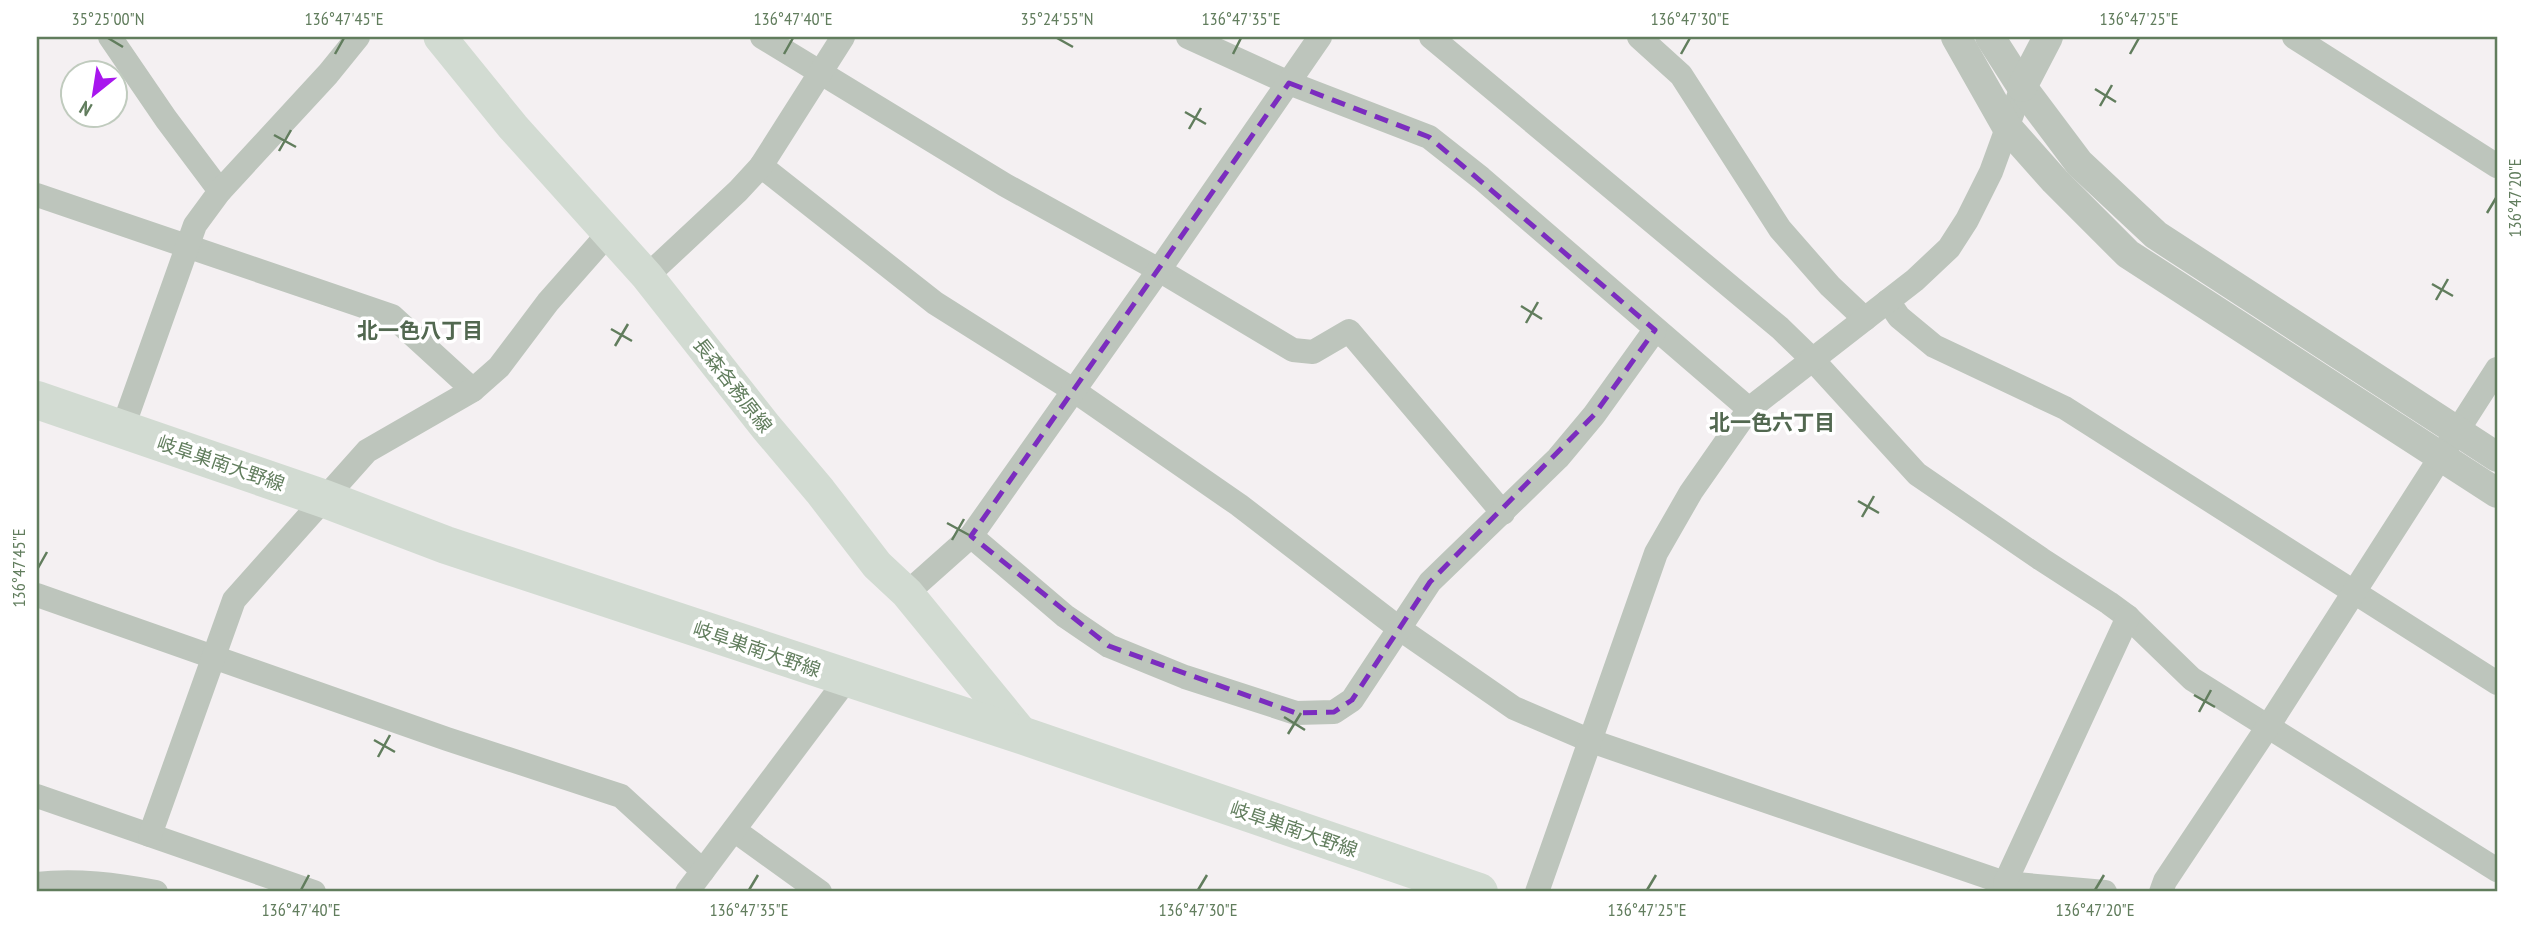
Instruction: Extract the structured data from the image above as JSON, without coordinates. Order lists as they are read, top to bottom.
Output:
{
  "streets": {
    "main road": ["長森各務原線", "岐阜巣南大野線"]
  },
  "crossings": [
    ["長森各務原線", "岐阜巣南大野線"]
  ],
  "districts": ["北一色八丁目", "北一色六丁目"],
  "north": "bottom left",
  "coordinates": [
    "35°25'00\"N",
    "136°47'45\"E",
    "136°47'40\"E",
    "35°24'55\"N",
    "136°47'35\"E",
    "136°47'30\"E",
    "136°47'25\"E",
    "136°47'20\"E"
  ]
}
